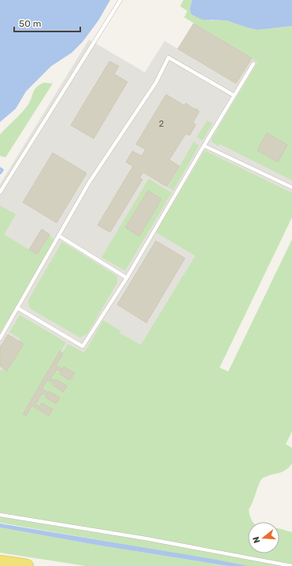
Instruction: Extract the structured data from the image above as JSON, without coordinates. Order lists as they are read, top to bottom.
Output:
{
  "house_numbers": ["2"],
  "scale_bar": "50 m",
  "north": "left"
}
